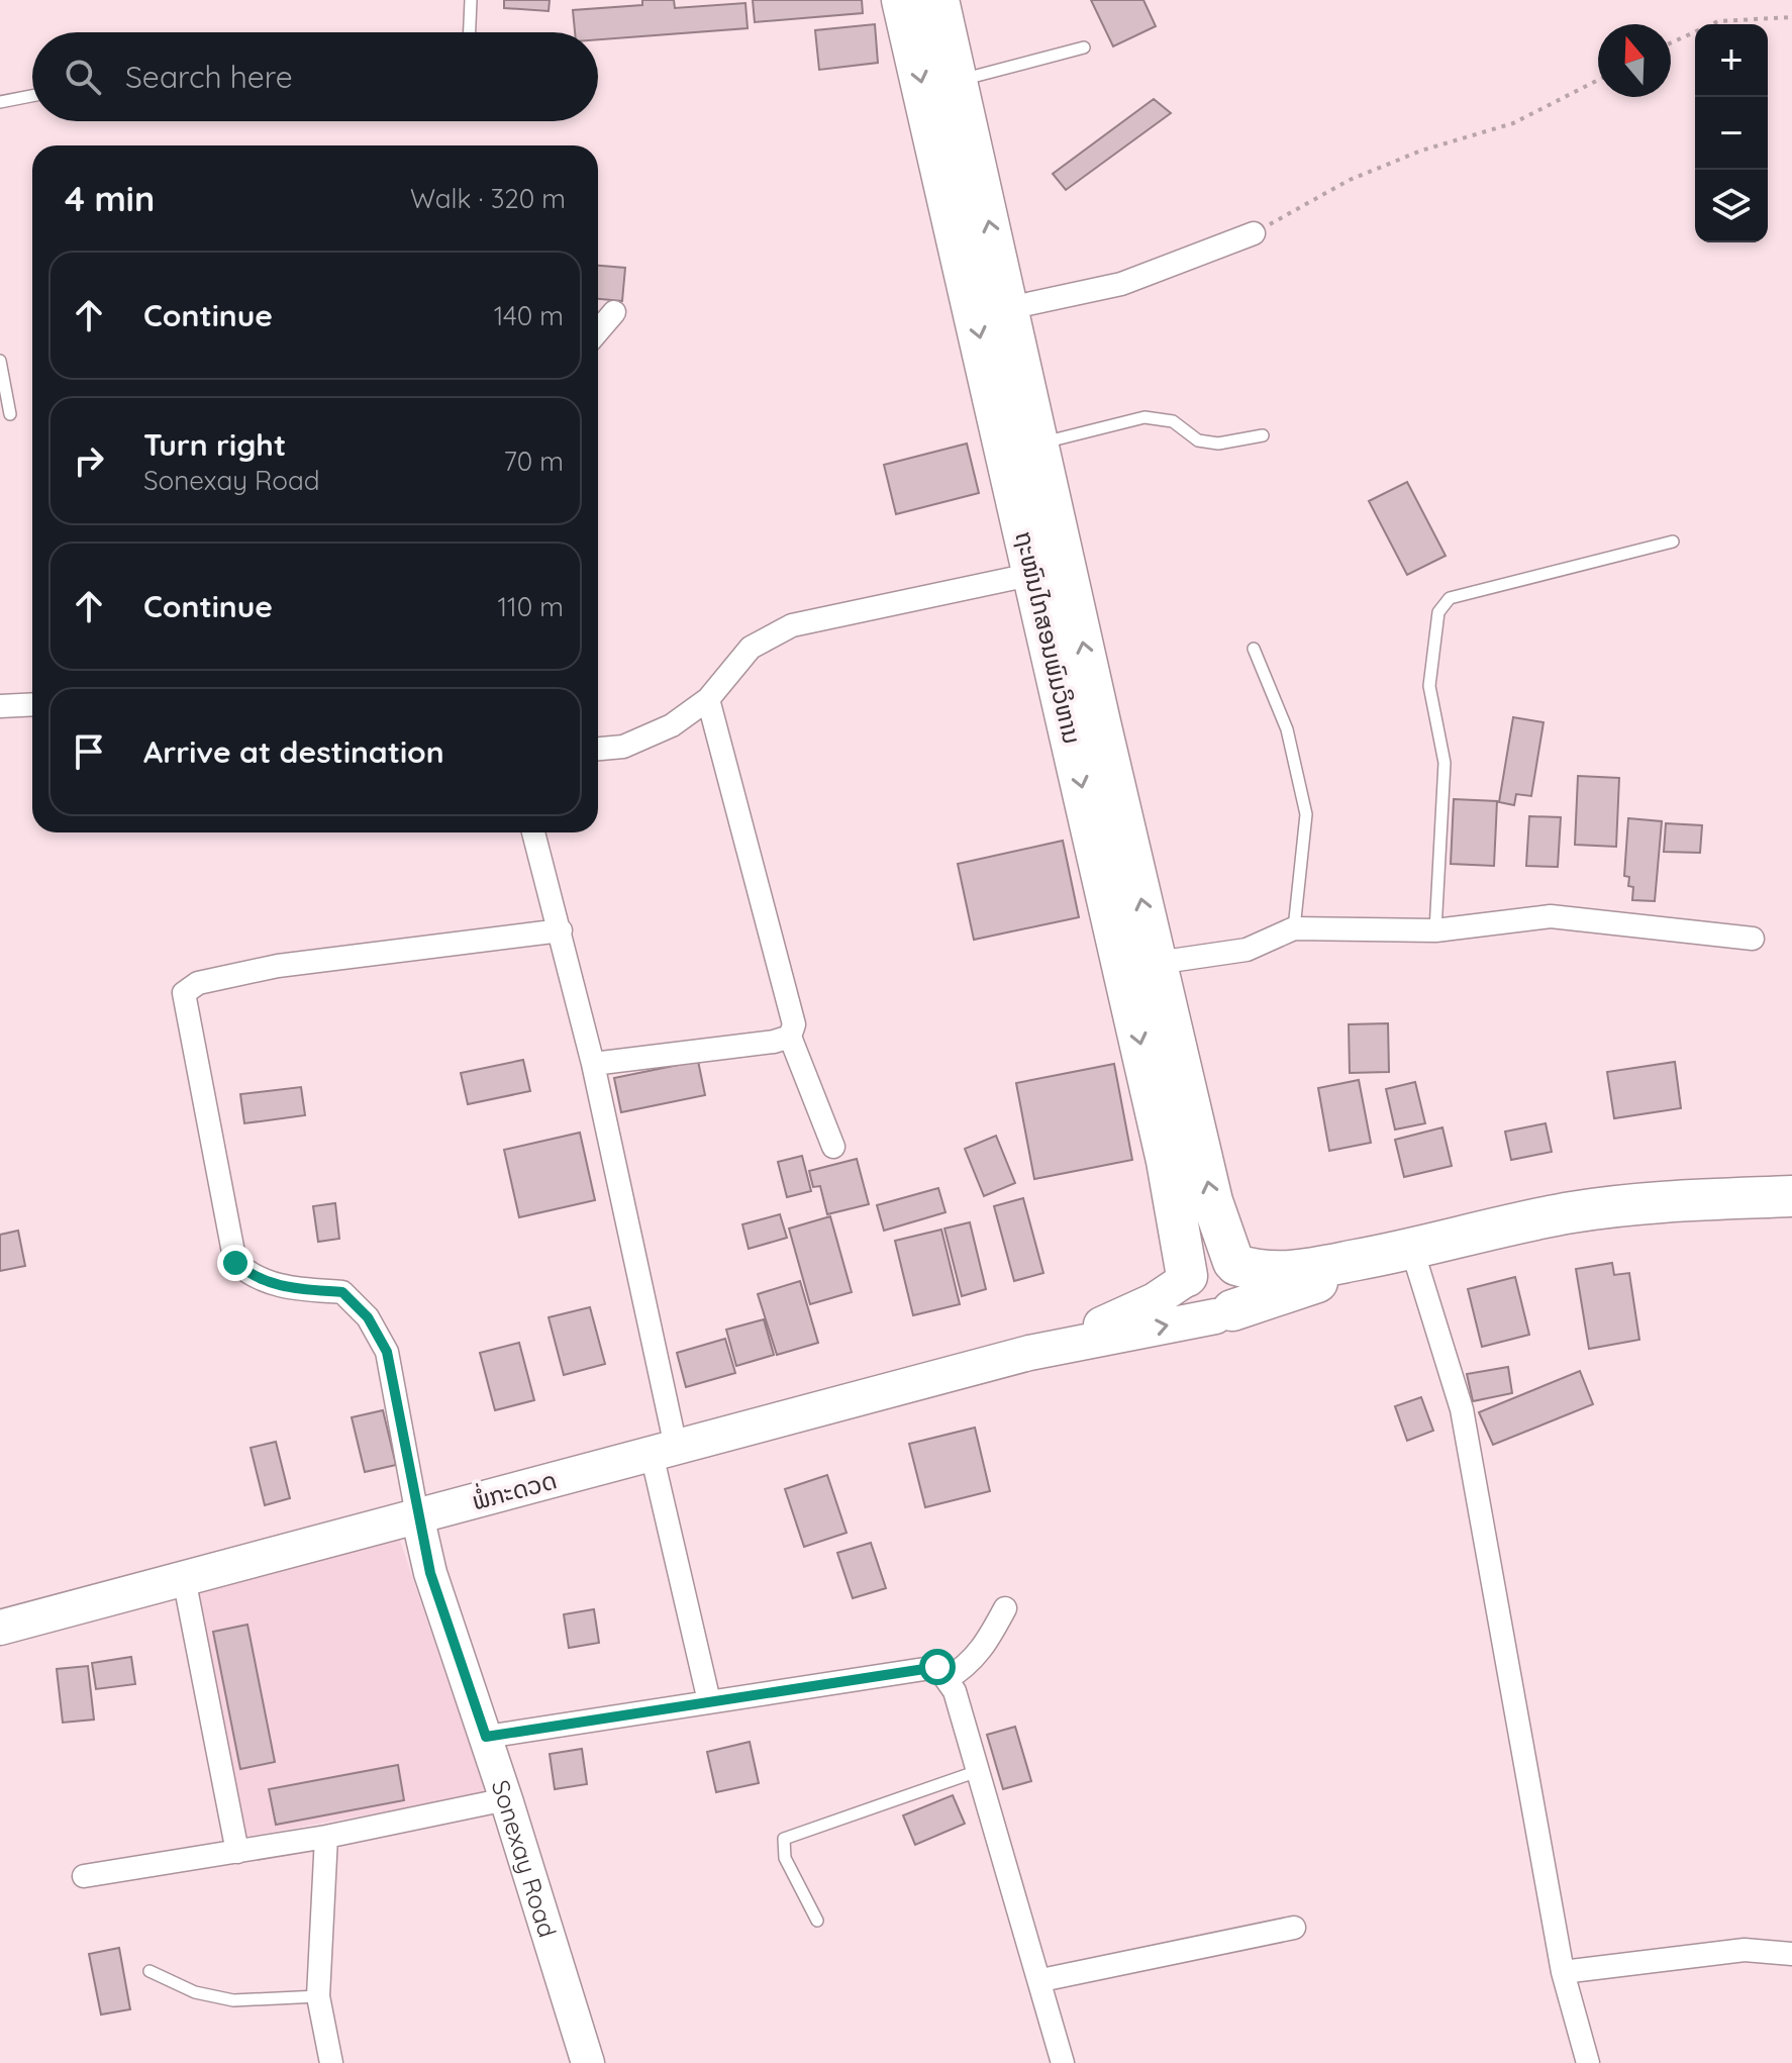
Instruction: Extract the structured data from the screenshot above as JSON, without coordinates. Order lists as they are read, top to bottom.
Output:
{
  "streets": {
    "highway": ["ຖະໜົນໄກສອນພົມວິຫານ"],
    "main road": ["ພໍ່ກະດວດ"],
    "street": ["Sonexay Road"]
  },
  "crossings": [
    ["ພໍ່ກະດວດ", "Sonexay Road"]
  ],
  "north": "top",
  "page": {
    "map_buttons": ["+", "−"],
    "search": "Search here",
    "heading": ["4 min", "Walk · 320 m"],
    "list": [
      ["Continue", "140 m"],
      ["Turn right", "Sonexay Road", "70 m"],
      ["Continue", "110 m"],
      "Arrive at destination"
    ]
  }
}
